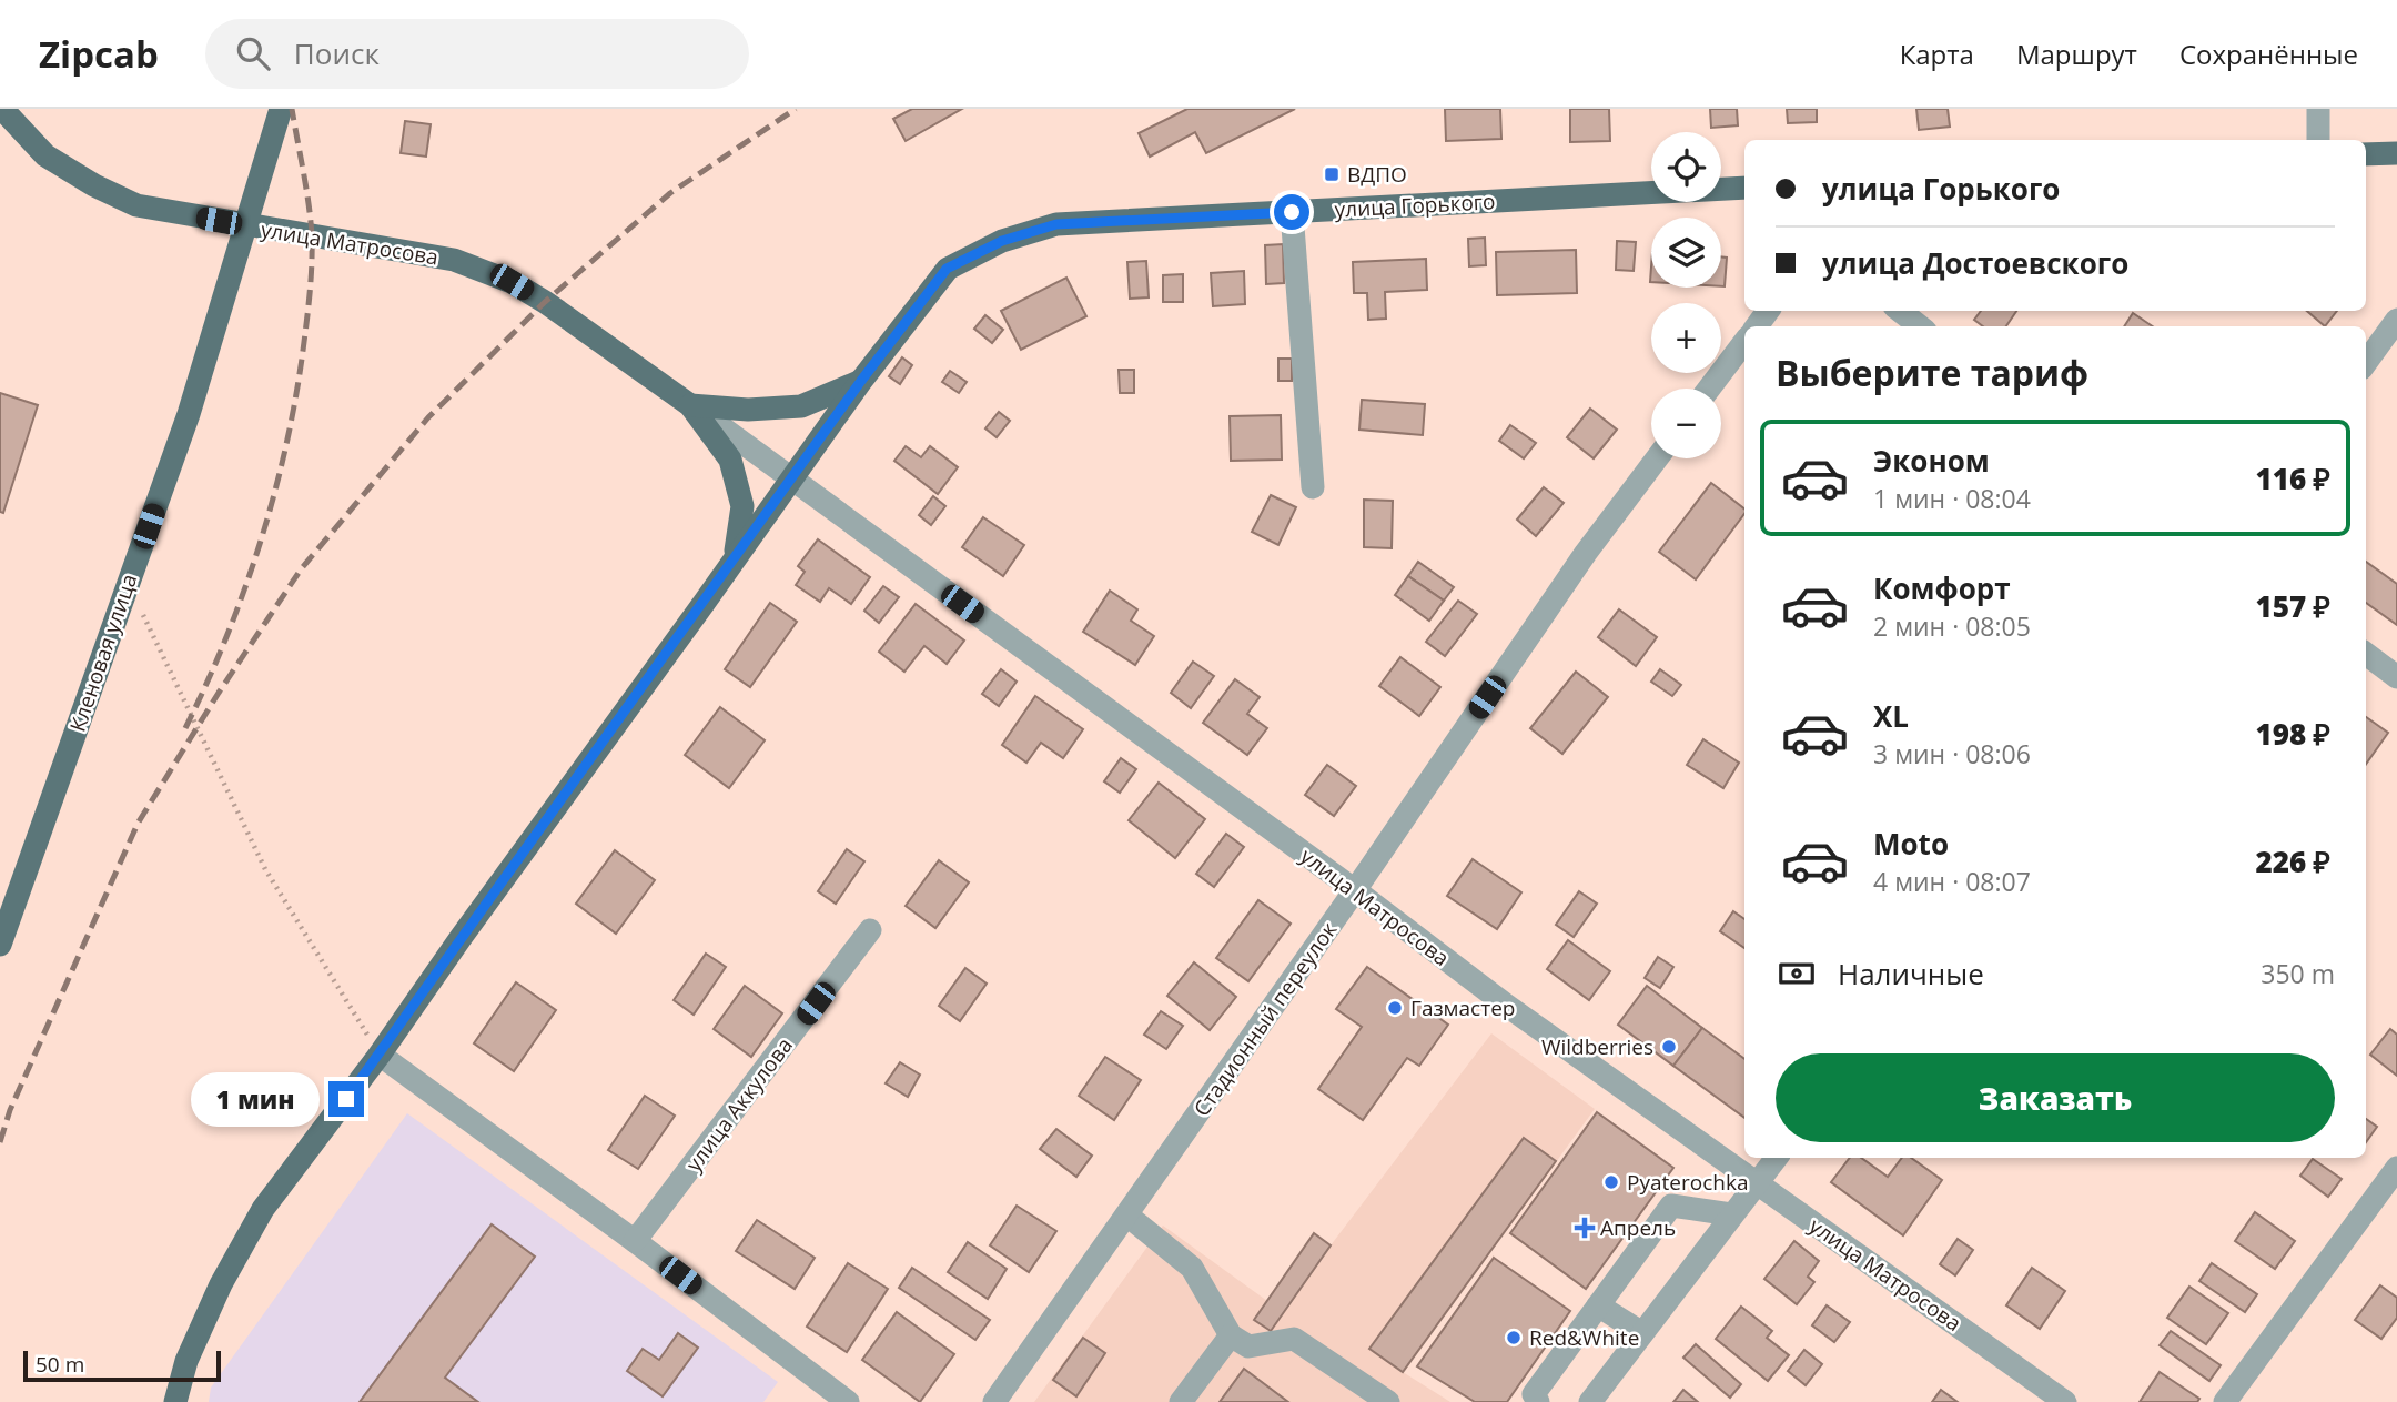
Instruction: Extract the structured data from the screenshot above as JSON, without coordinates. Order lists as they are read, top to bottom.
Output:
{
  "streets": {
    "main road": ["улица Горького", "улица Матросова", "Кленовая улица"],
    "street": ["Стадионный переулок", "улица Аккулова"]
  },
  "crossings": [
    ["улица Матросова", "Кленовая улица"],
    ["улица Матросова", "Стадионный переулок"]
  ],
  "places": {
    "transit": ["ВДПО"],
    "other": [
      "Газмастер",
      "Wildberries",
      "Pyaterochka",
      "Red&White"
    ],
    "health": ["Апрель"]
  },
  "scale_bar": "50 m",
  "page": {
    "header": "Zipcab",
    "search": "Поиск",
    "nav": ["Карта", "Маршрут", "Сохранённые"],
    "map_buttons": ["+", "−"],
    "banner": ["улица Горького", "улица Достоевского"],
    "heading": "Выберите тариф",
    "list": [
      {
        "name": "Эконом",
        "note": "1 мин · 08:04",
        "value": "116 ₽"
      },
      {
        "name": "Комфорт",
        "note": "2 мин · 08:05",
        "value": "157 ₽"
      },
      {
        "name": "XL",
        "note": "3 мин · 08:06",
        "value": "198 ₽"
      },
      {
        "name": "Moto",
        "note": "4 мин · 08:07",
        "value": "226 ₽"
      }
    ],
    "pay": ["Наличные", "350 m"],
    "buttons": "Заказать",
    "bubble": "1 мин",
    "scale": "50 m"
  }
}
